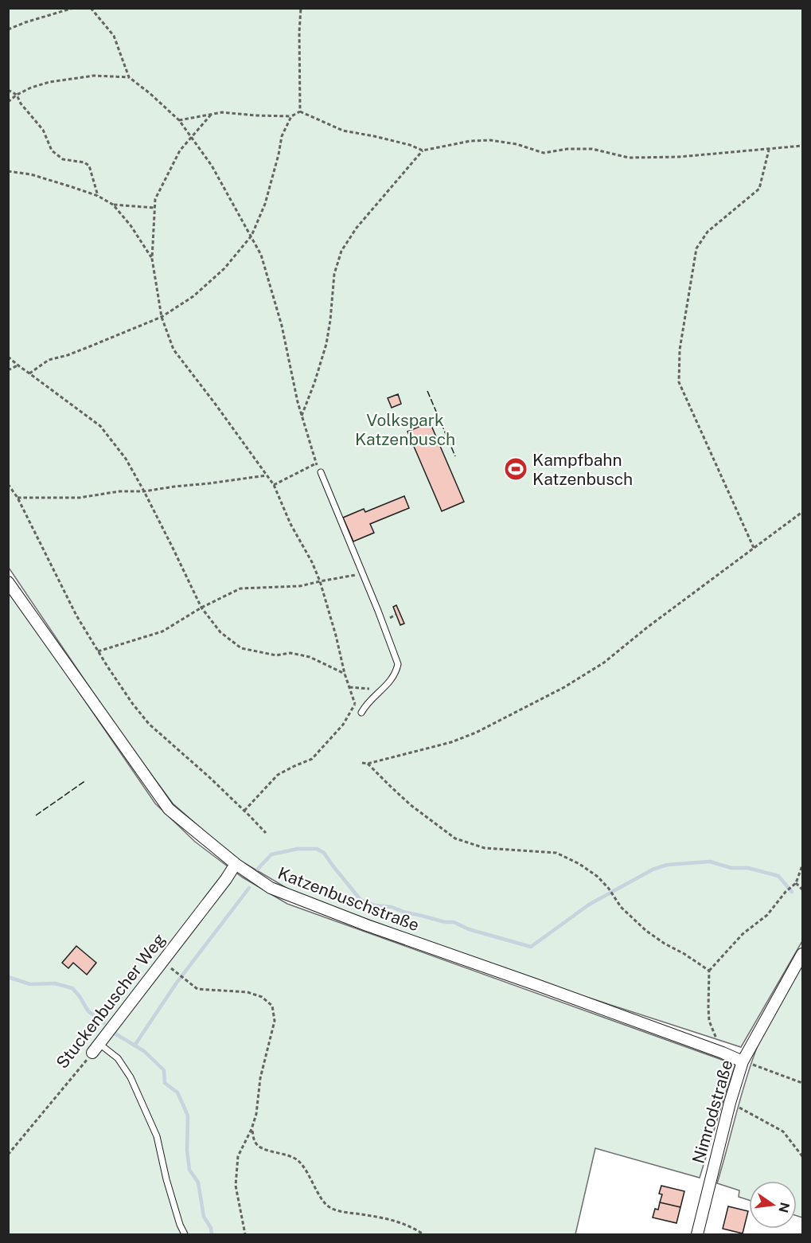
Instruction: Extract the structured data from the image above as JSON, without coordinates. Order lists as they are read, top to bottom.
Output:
{
  "streets": {
    "street": ["Katzenbuschstraße", "Stuckenbuscher Weg", "Nimrodstraße"]
  },
  "crossings": [
    ["Katzenbuschstraße", "Stuckenbuscher Weg"],
    ["Katzenbuschstraße", "Nimrodstraße"]
  ],
  "parks": ["Volkspark Katzenbusch"],
  "places": {
    "sports": ["Kampfbahn Katzenbusch"]
  },
  "north": "right"
}
